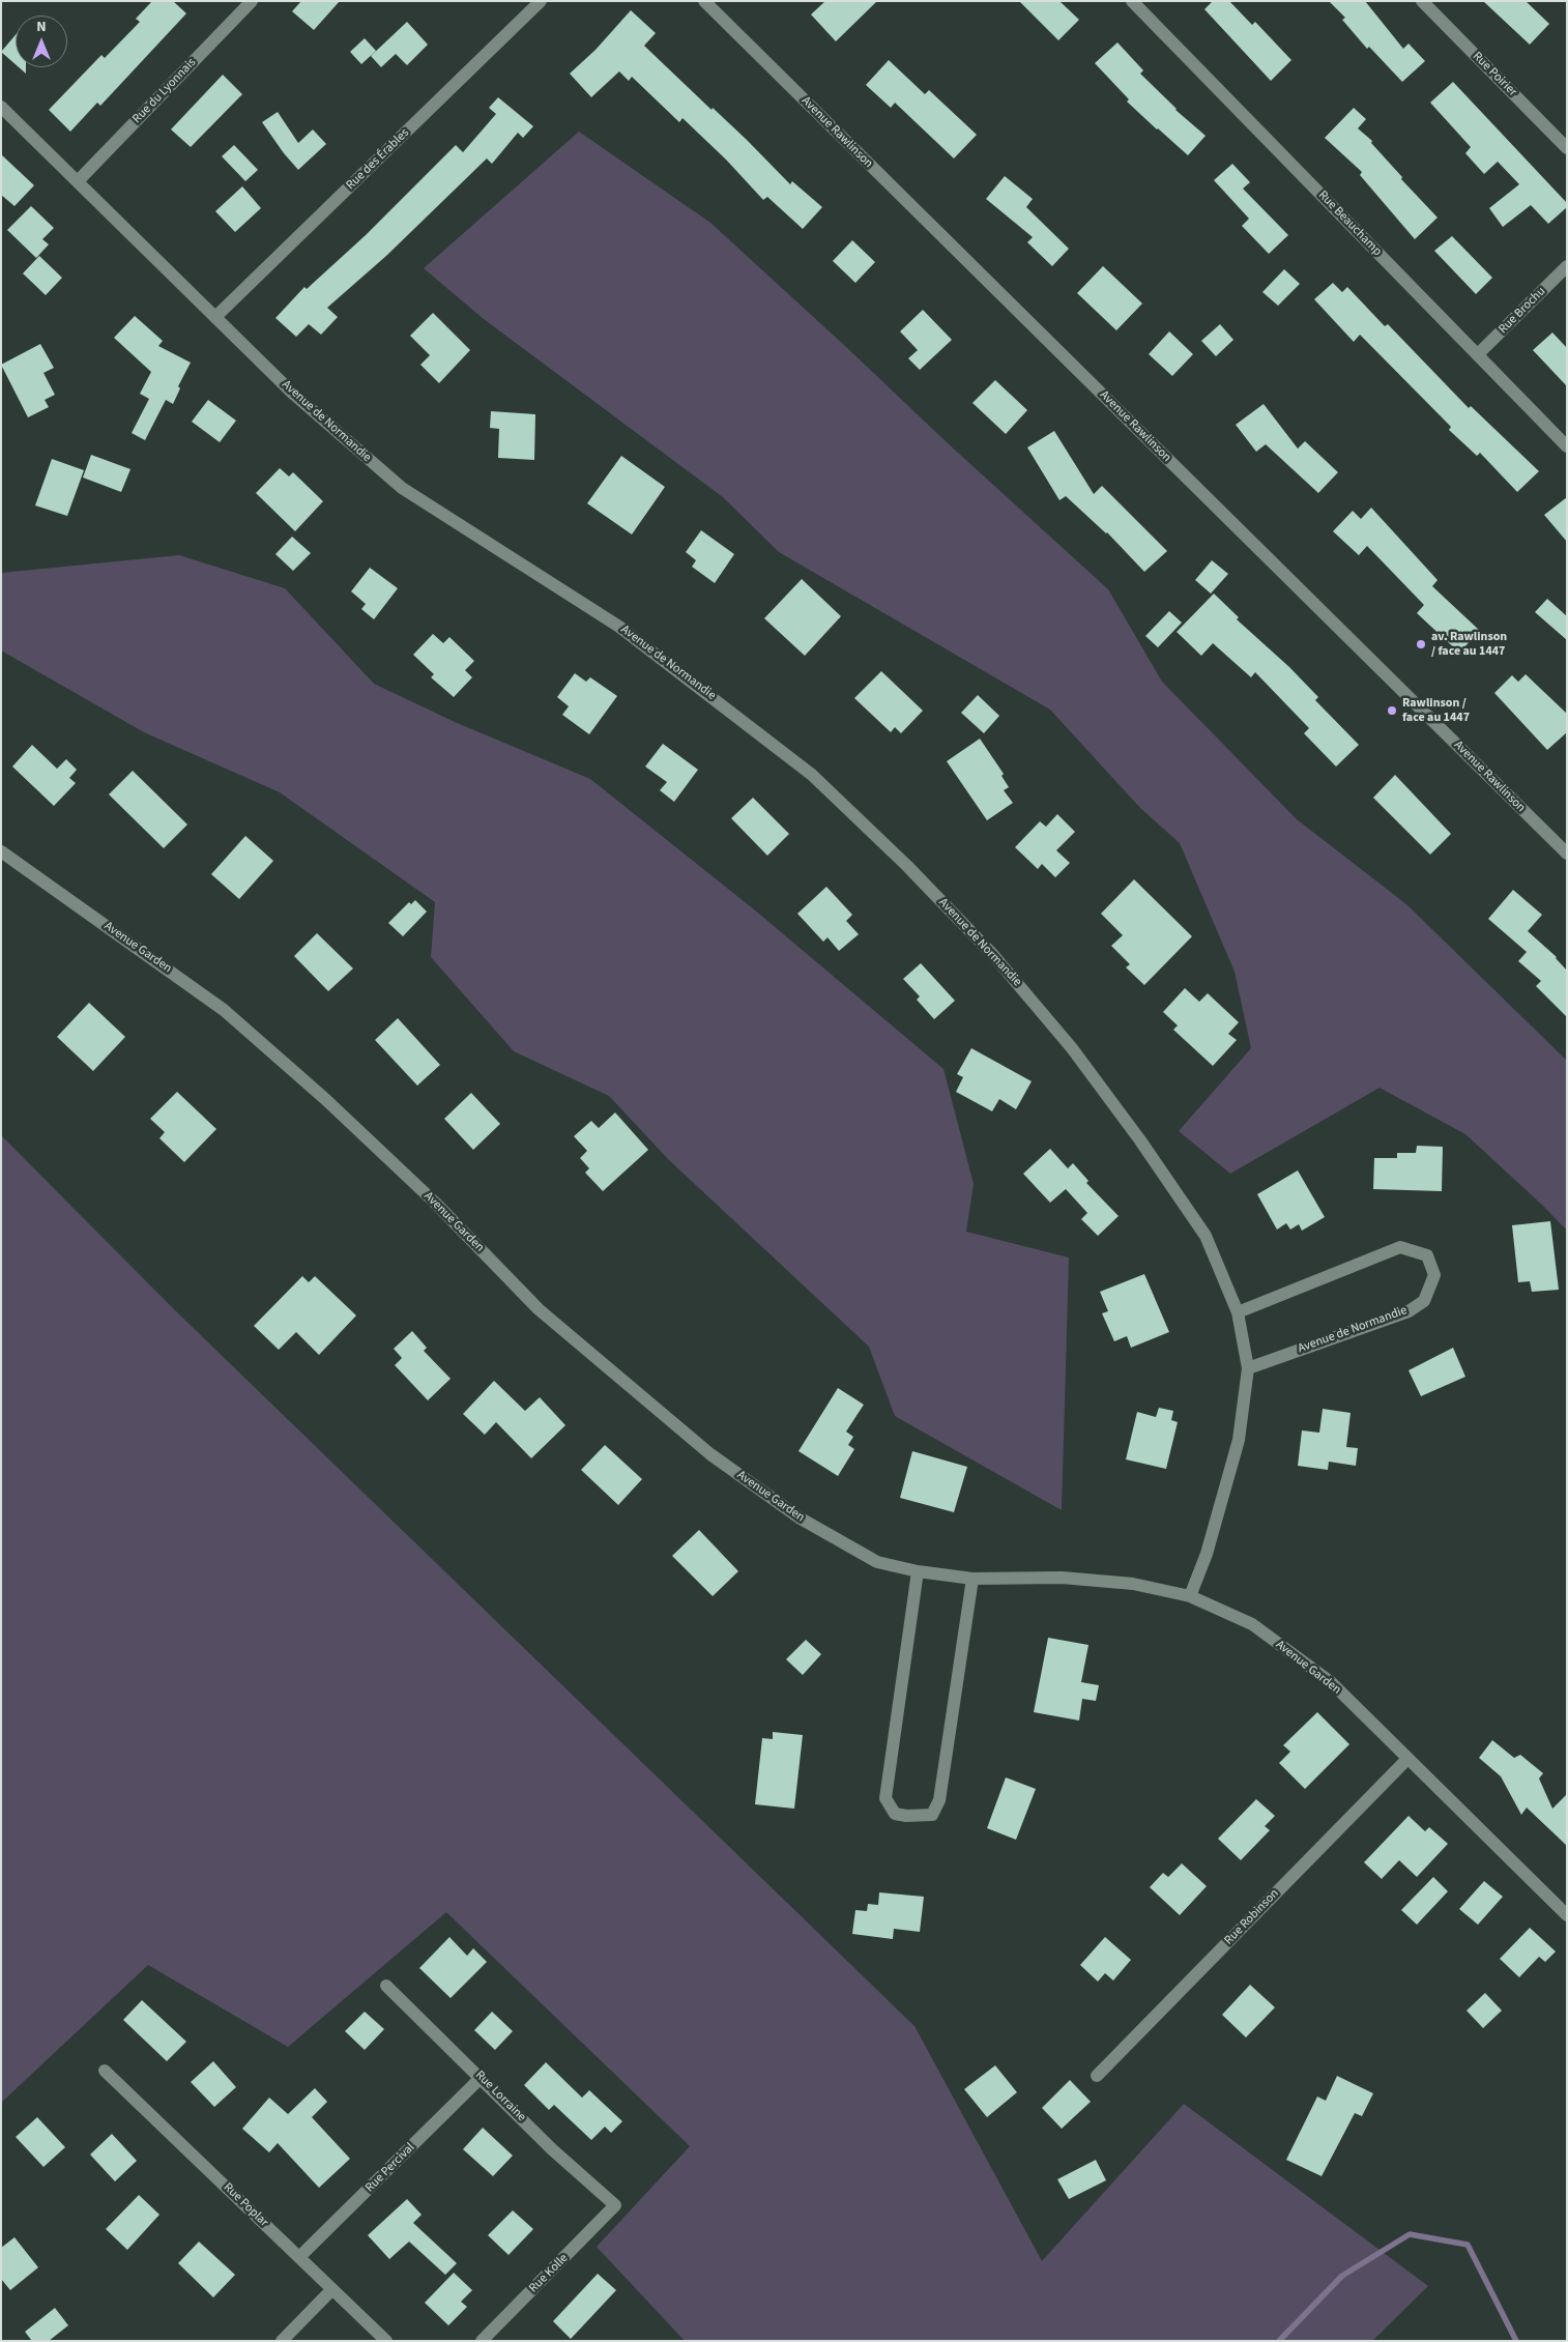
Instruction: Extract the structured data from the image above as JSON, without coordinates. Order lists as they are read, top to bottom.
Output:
{
  "streets": {
    "street": [
      "Rue Poirier",
      "Rue du Lyonnais",
      "Avenue Rawlinson",
      "Rue des Érables",
      "Rue Beauchamp",
      "Rue Brochu",
      "Avenue de Normandie",
      "Avenue Garden",
      "Rue Robinson",
      "Rue Lorraine",
      "Rue Percival",
      "Rue Poplar",
      "Rue Kolle"
    ]
  },
  "crossings": [
    ["Rue du Lyonnais", "Avenue de Normandie"],
    ["Rue des Érables", "Avenue de Normandie"],
    ["Rue Beauchamp", "Rue Brochu"],
    ["Avenue de Normandie", "Avenue Garden"],
    ["Avenue Garden", "Rue Robinson"],
    ["Rue Lorraine", "Rue Percival"],
    ["Rue Lorraine", "Rue Kolle"],
    ["Rue Percival", "Rue Poplar"]
  ],
  "places": ["av. Rawlinson / face au 1447", "Rawlinson / face au 1447"],
  "north": "top"
}
